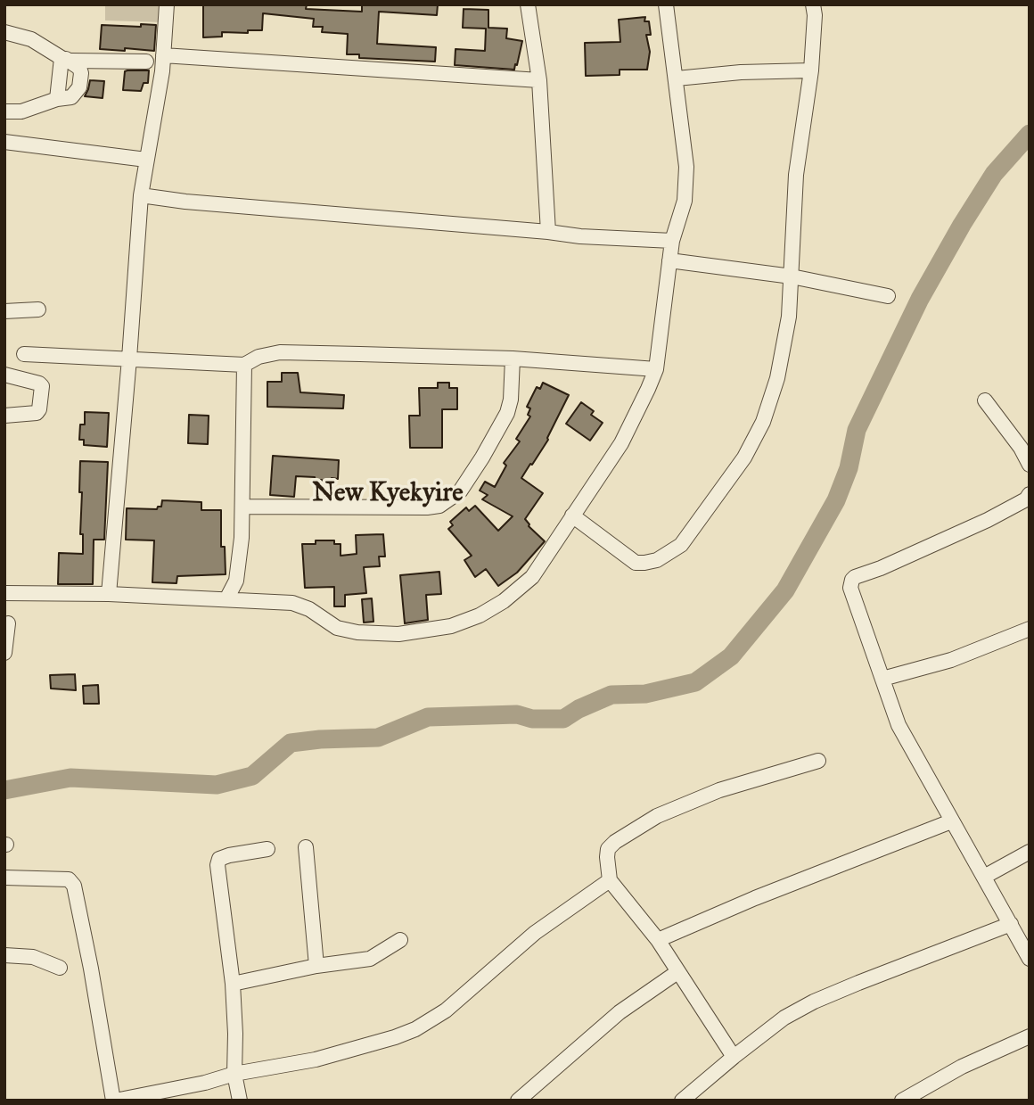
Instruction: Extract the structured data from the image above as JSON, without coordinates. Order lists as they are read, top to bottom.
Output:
{
  "districts": ["New Kyekyire"]
}
